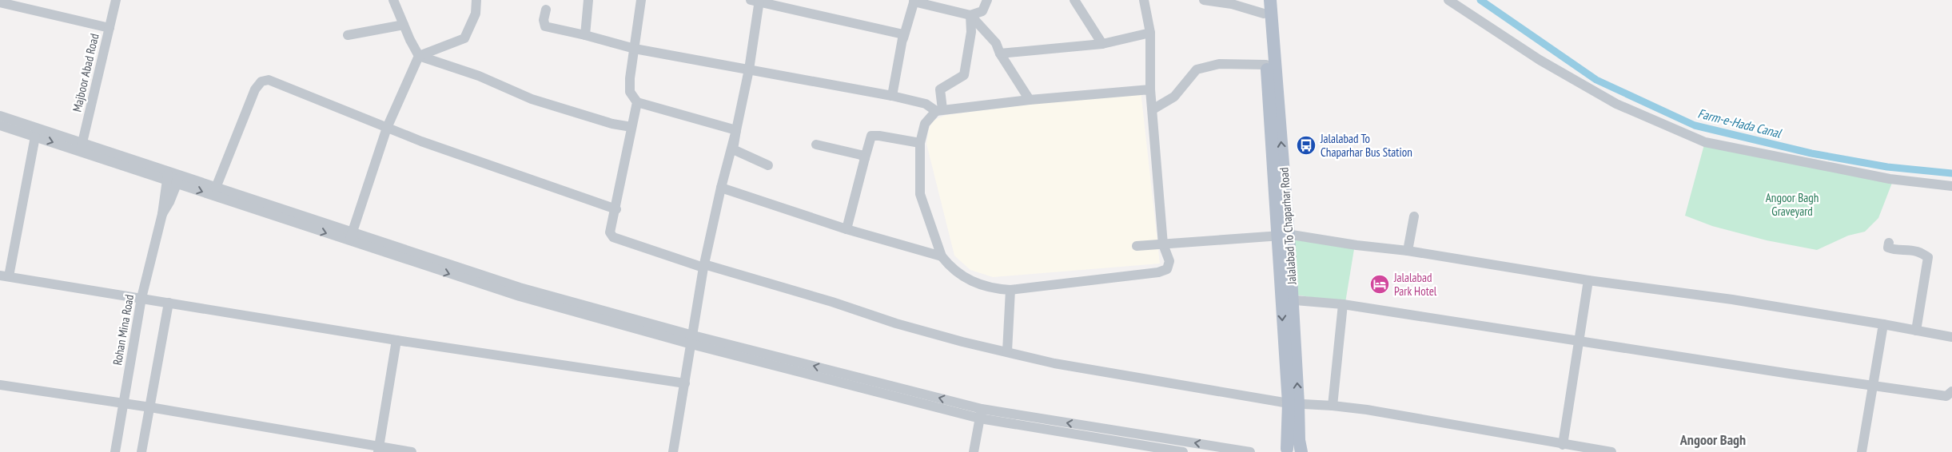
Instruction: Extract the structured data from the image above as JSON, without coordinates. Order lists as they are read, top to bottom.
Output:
{
  "streets": {
    "main road": ["Jalalabad To Chaparhar Road"],
    "street": ["Majboor Abad Road", "Rohan Mina Road"]
  },
  "districts": ["Angoor Bagh"],
  "water": ["Farm-e-Hada Canal"],
  "parks": ["Angoor Bagh Graveyard"],
  "places": {
    "bus stop": ["Jalalabad To Chaparhar Bus Station"],
    "hotel": ["Jalalabad Park Hotel"]
  }
}
